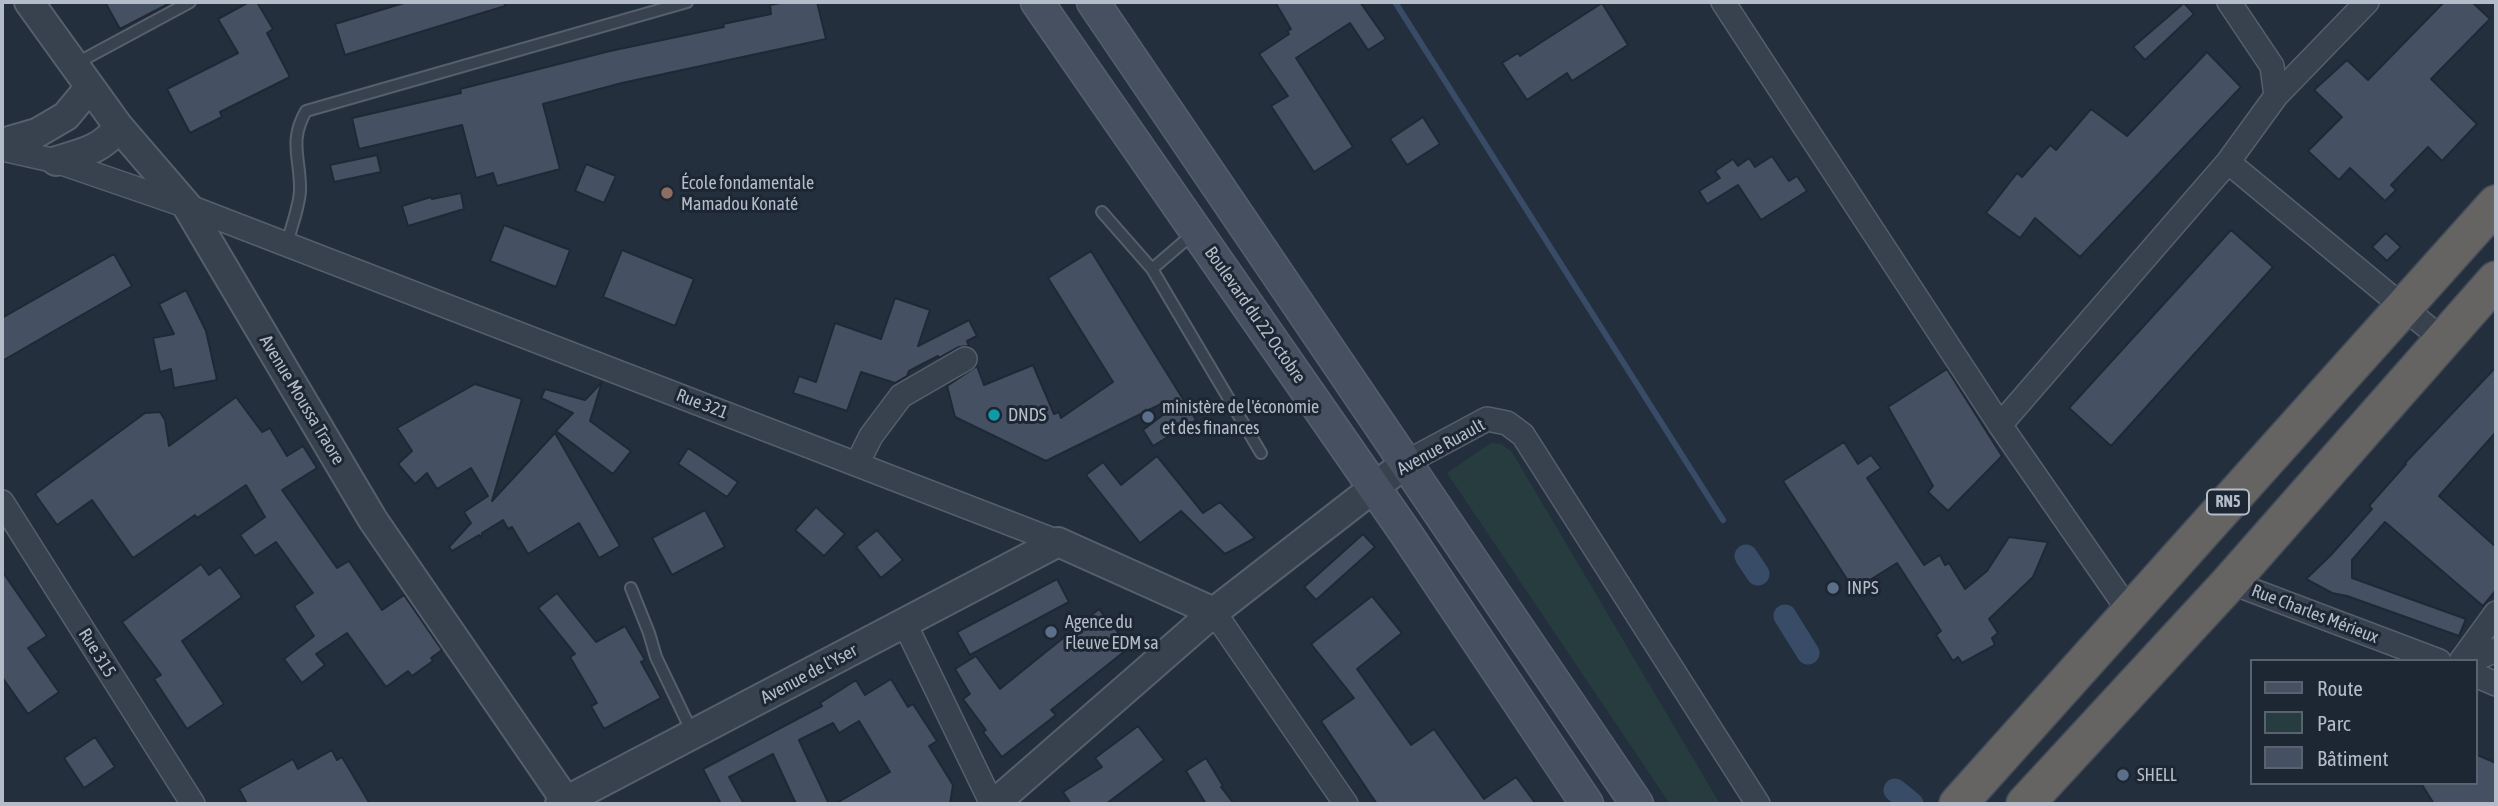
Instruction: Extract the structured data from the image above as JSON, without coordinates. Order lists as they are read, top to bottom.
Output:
{
  "streets": {
    "highway": ["RN5"],
    "main road": ["Boulevard du 22 Octobre"],
    "street": [
      "Avenue Moussa Traore",
      "Rue 321",
      "Avenue Ruault",
      "Rue Charles Mérieux",
      "Rue 315",
      "Avenue de l'Yser"
    ]
  },
  "crossings": [
    ["Boulevard du 22 Octobre", "Avenue Ruault"],
    ["Avenue Moussa Traore", "Rue 321"],
    ["Avenue Moussa Traore", "Avenue de l'Yser"],
    ["Rue 321", "Avenue Ruault"],
    ["Rue 321", "Avenue de l'Yser"]
  ],
  "places": [
    "École fondamentale Mamadou Konaté",
    "DNDS",
    "ministère de l'économie et des finances",
    "INPS",
    "Agence du Fleuve EDM sa",
    "SHELL"
  ],
  "legend": ["Route", "Parc", "Bâtiment"]
}
